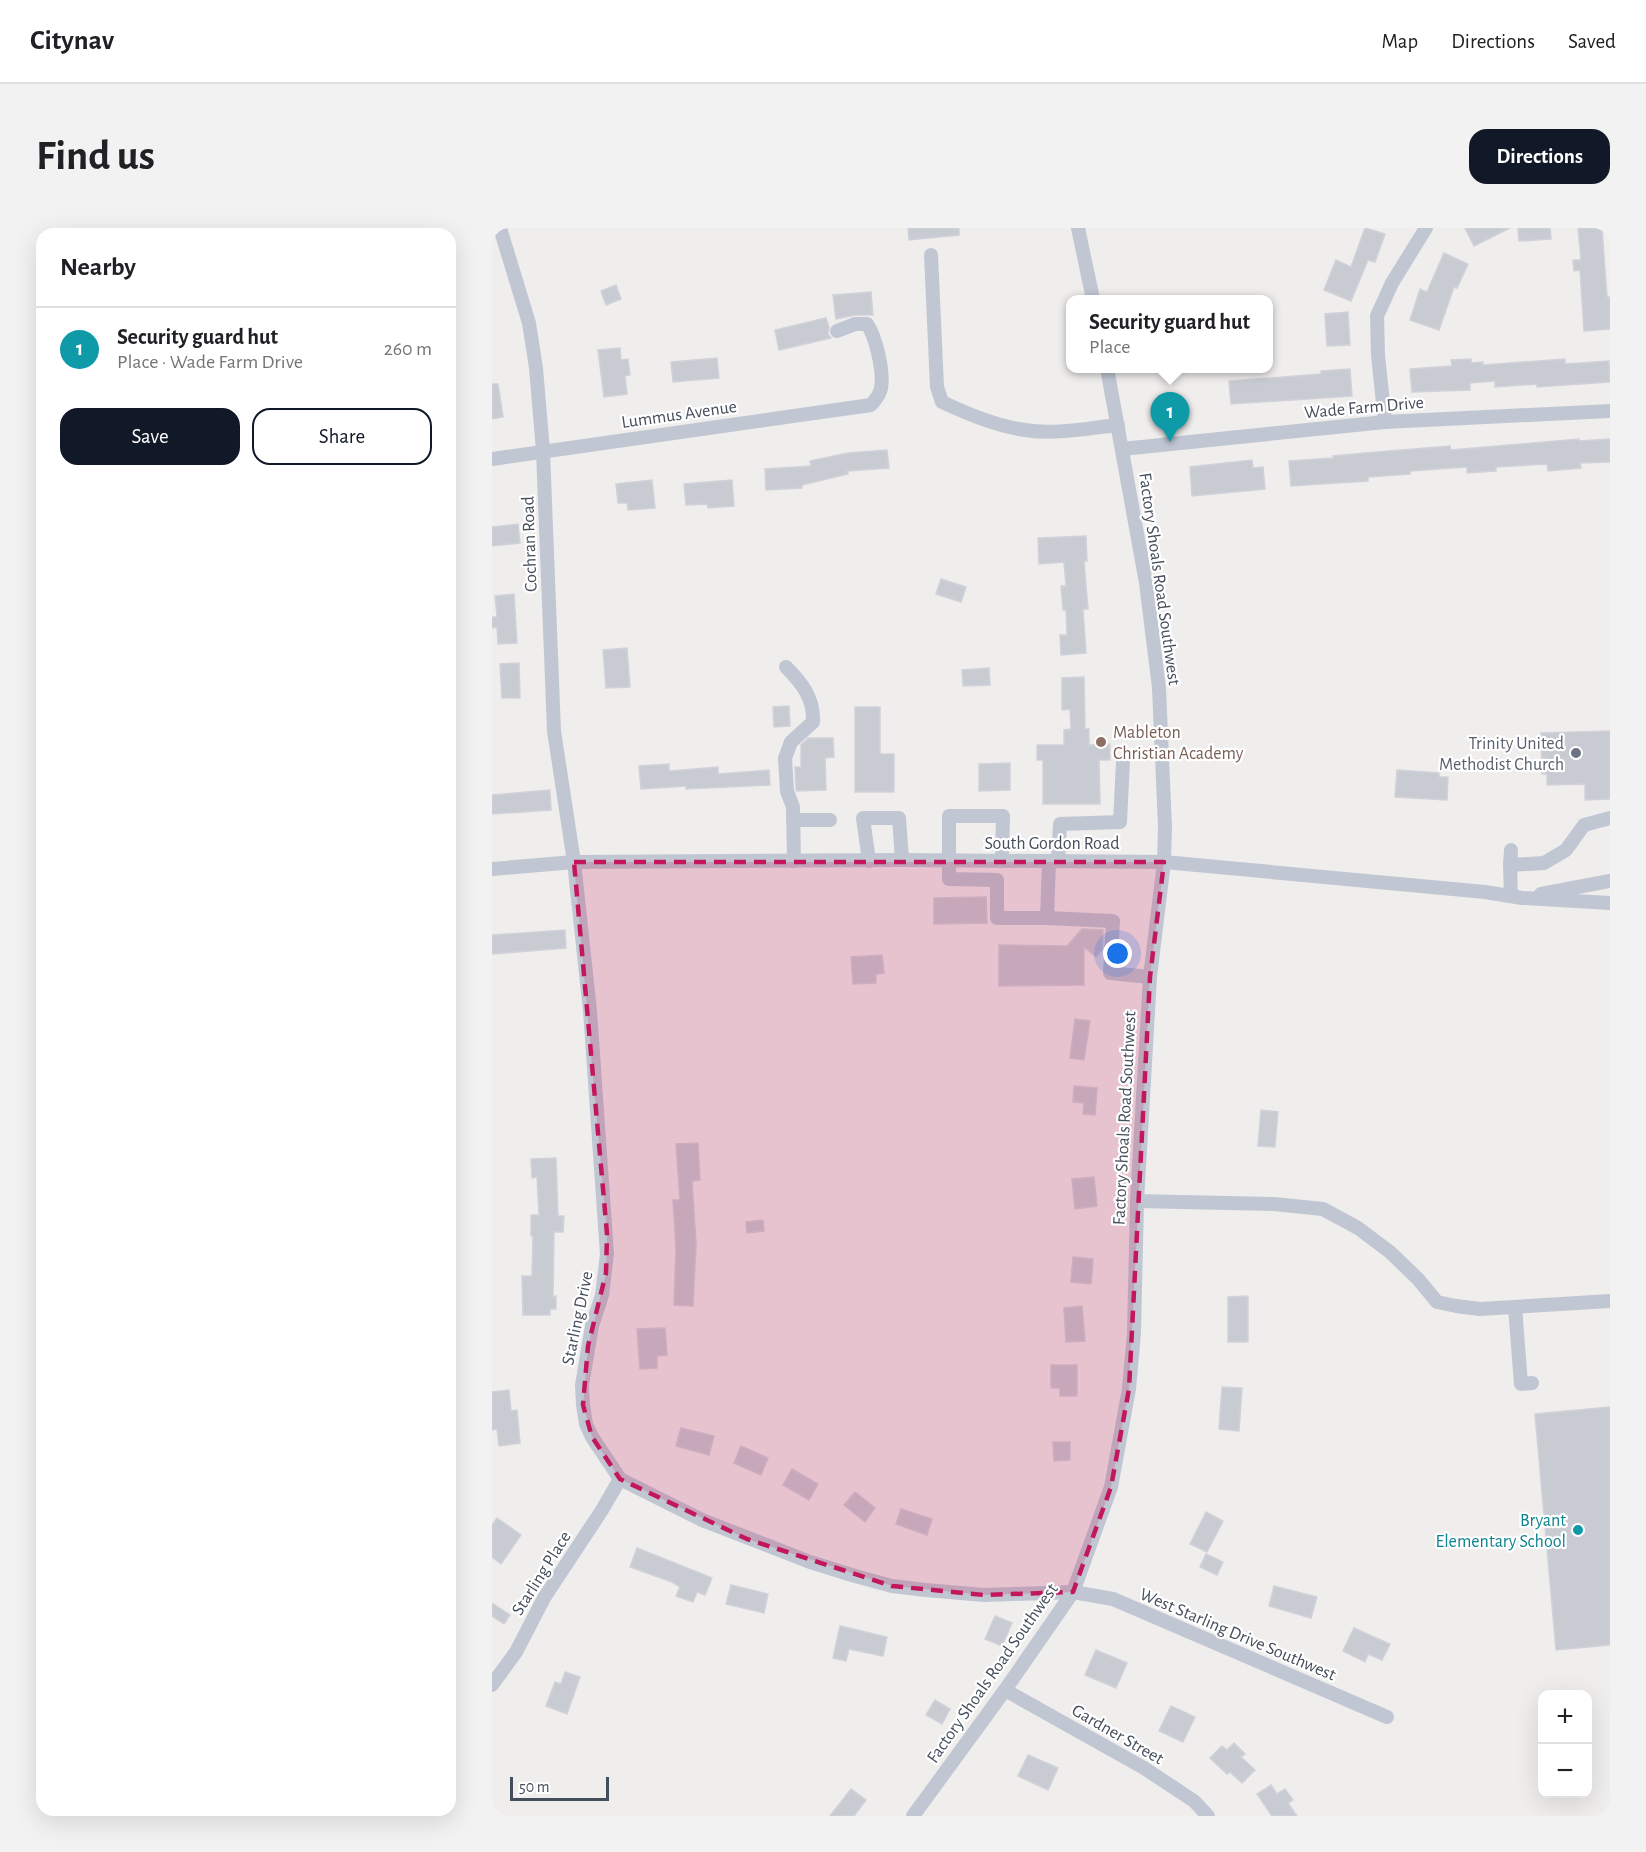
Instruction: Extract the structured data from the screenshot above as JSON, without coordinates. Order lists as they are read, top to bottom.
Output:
{
  "streets": {
    "street": [
      "Wade Farm Drive",
      "Lummus Avenue",
      "Cochran Road",
      "Factory Shoals Road Southwest",
      "South Gordon Road",
      "Starling Drive",
      "Starling Place",
      "West Starling Drive Southwest",
      "Gardner Street"
    ]
  },
  "crossings": [
    ["Wade Farm Drive", "Factory Shoals Road Southwest"],
    ["Lummus Avenue", "Cochran Road"],
    ["Cochran Road", "South Gordon Road"],
    ["Cochran Road", "Starling Drive"],
    ["Factory Shoals Road Southwest", "South Gordon Road"],
    ["Factory Shoals Road Southwest", "West Starling Drive Southwest"],
    ["Factory Shoals Road Southwest", "Gardner Street"],
    ["South Gordon Road", "Starling Drive"],
    ["Starling Drive", "Starling Place"]
  ],
  "places": ["Mableton Christian Academy", "Trinity United Methodist Church", "Bryant Elementary School"],
  "scale_bar": "50 m",
  "page": {
    "header": "Citynav",
    "nav": ["Map", "Directions", "Saved"],
    "buttons": [
      "Directions",
      ["Save", "Share"]
    ],
    "title": "Find us",
    "heading": "Nearby",
    "popup": ["Security guard hut", "Place"],
    "list": [
      {
        "mark": "1",
        "name": "Security guard hut",
        "note": "Place · Wade Farm Drive",
        "value": "260 m"
      }
    ],
    "pins": "1",
    "map_buttons": ["+", "−"],
    "scale": "50 m"
  }
}
